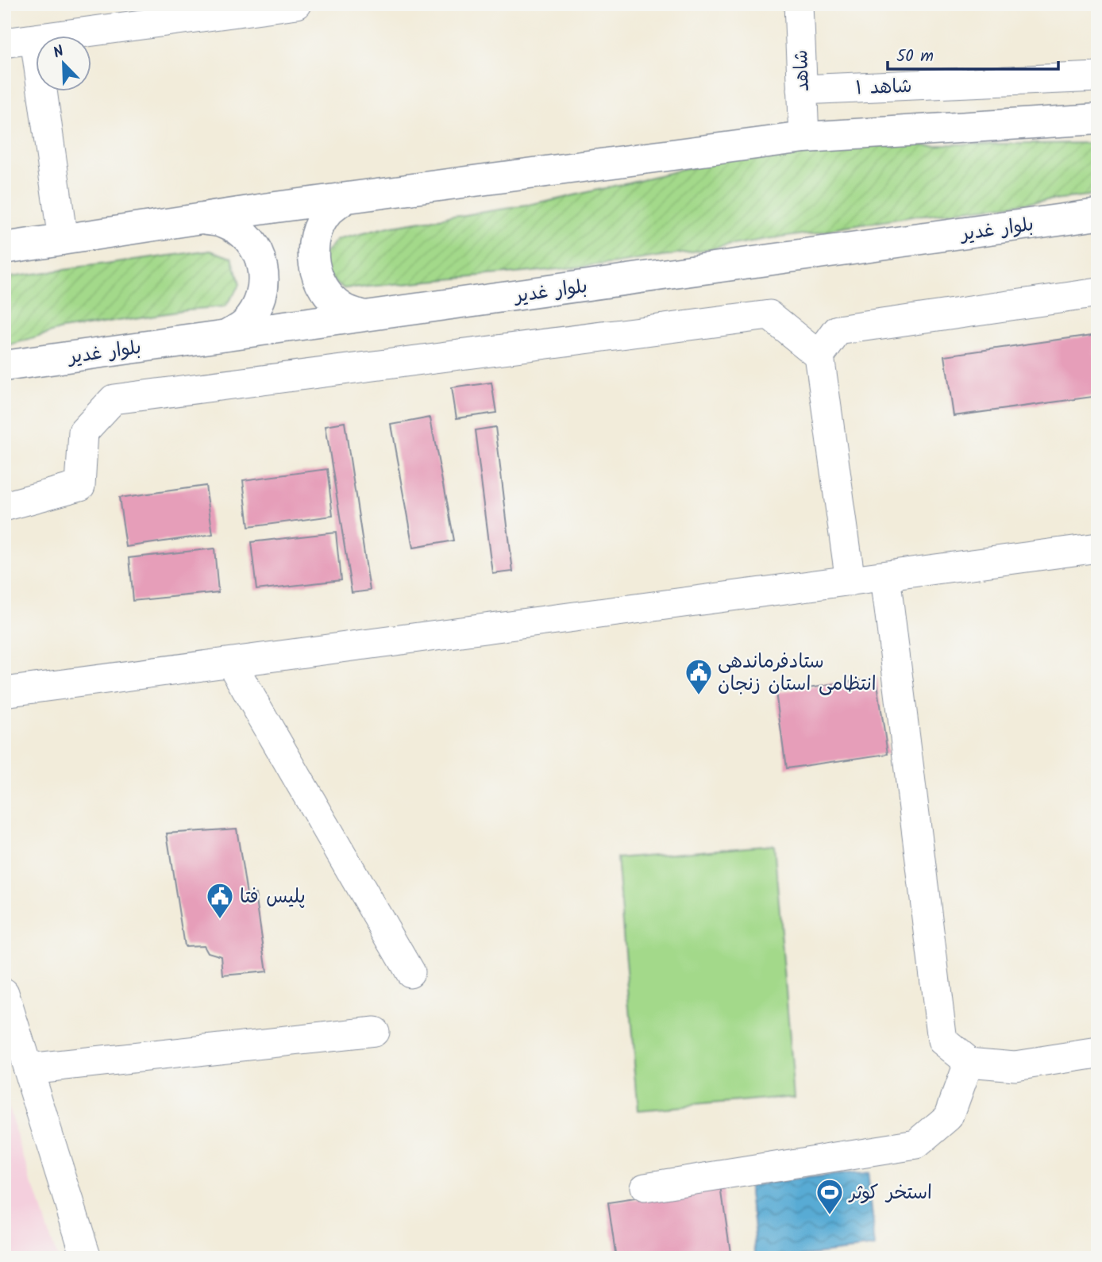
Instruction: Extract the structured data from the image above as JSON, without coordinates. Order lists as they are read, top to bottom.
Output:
{
  "streets": {
    "main road": ["بلوار غدیر"],
    "street": ["شاهد", "شاهد ۱"]
  },
  "crossings": [
    ["شاهد", "شاهد ۱"]
  ],
  "places": {
    "public building": ["ستادفرماندهی انتظامی استان زنجان", "پلیس فتا"],
    "sports": ["استخر کوثر"]
  },
  "scale_bar": "50 m",
  "north": "top left"
}
